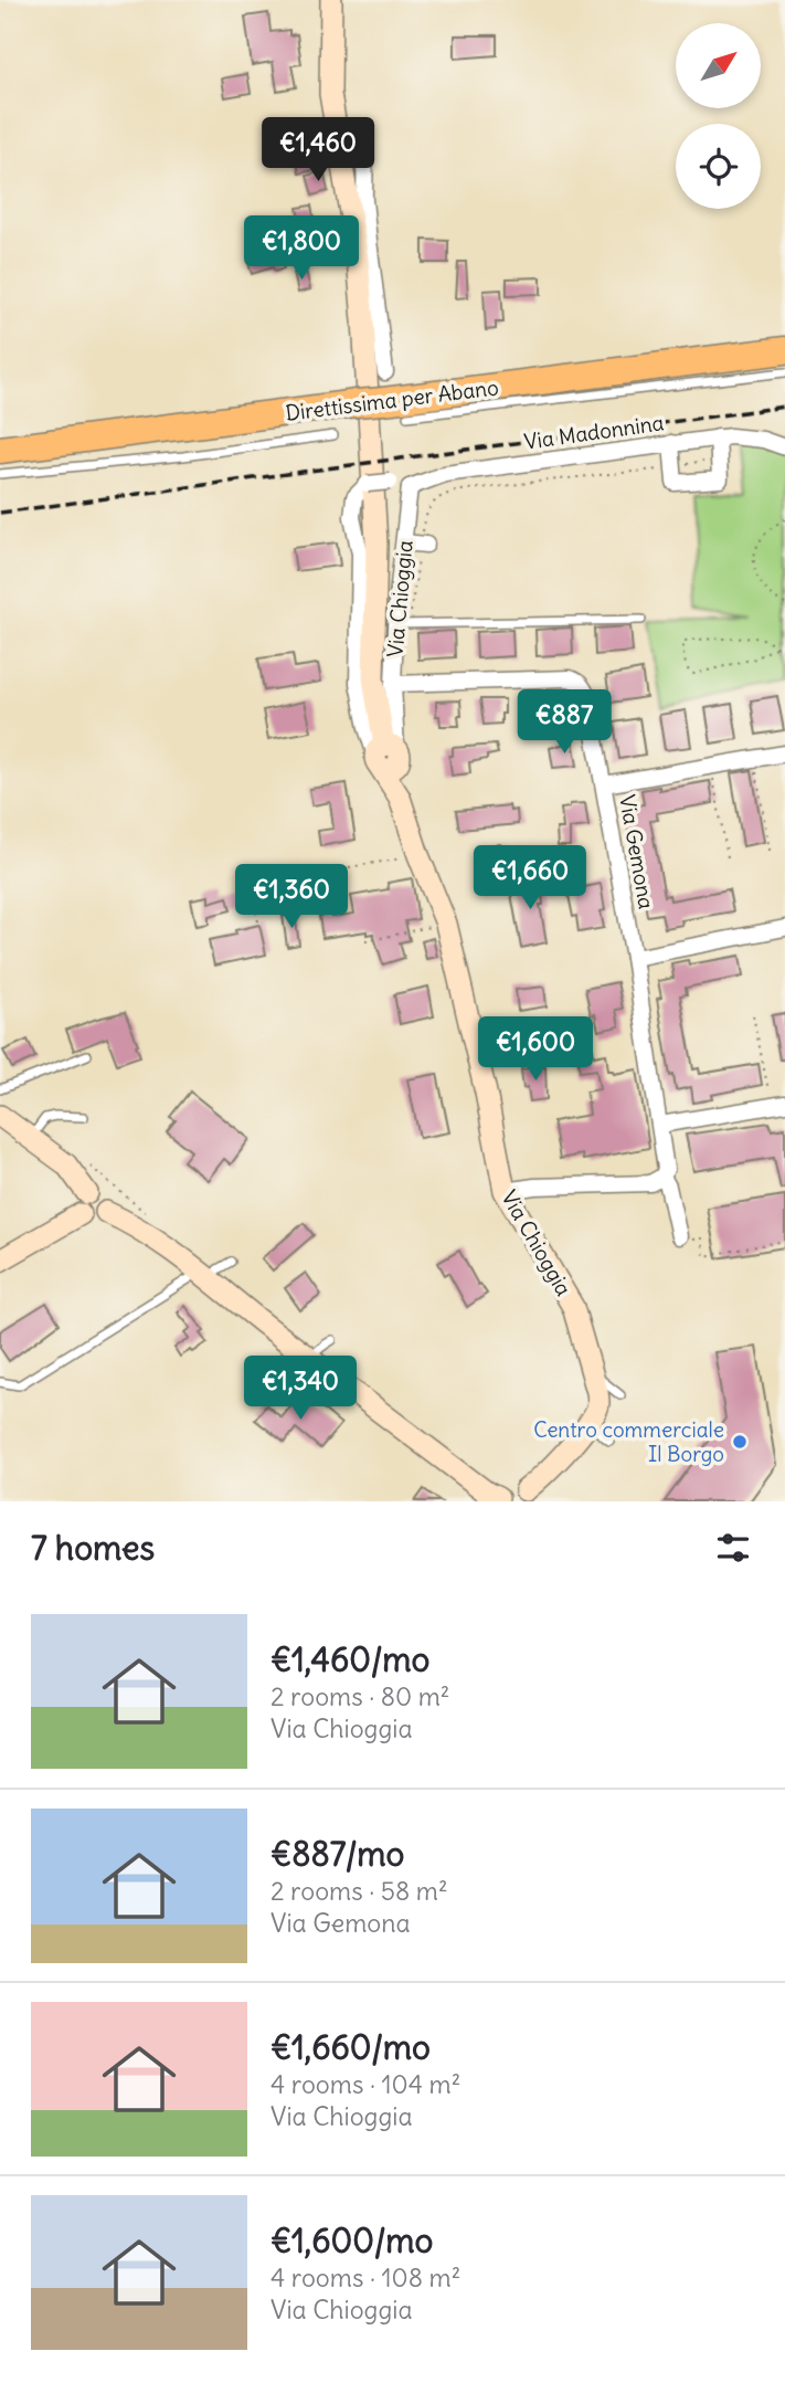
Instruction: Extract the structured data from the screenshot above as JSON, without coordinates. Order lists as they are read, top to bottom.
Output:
{
  "streets": {
    "highway": ["Direttissima per Abano"],
    "street": ["Via Madonnina", "Via Chioggia", "Via Gemona"]
  },
  "crossings": [
    ["Via Madonnina", "Via Chioggia"],
    ["Via Chioggia", "Via Gemona"]
  ],
  "places": ["Centro commerciale Il Borgo"],
  "north": "top right",
  "page": {
    "price": [
      "€1,460",
      "€1,800",
      "€887",
      "€1,660",
      "€1,360",
      "€1,600",
      "€1,340"
    ],
    "heading": "7 homes",
    "list": [
      {
        "name": "€1,460/mo",
        "note": "2 rooms · 80 m² · Via Chioggia"
      },
      {
        "name": "€887/mo",
        "note": "2 rooms · 58 m² · Via Gemona"
      },
      {
        "name": "€1,660/mo",
        "note": "4 rooms · 104 m² · Via Chioggia"
      },
      {
        "name": "€1,600/mo",
        "note": "4 rooms · 108 m² · Via Chioggia"
      }
    ]
  }
}
